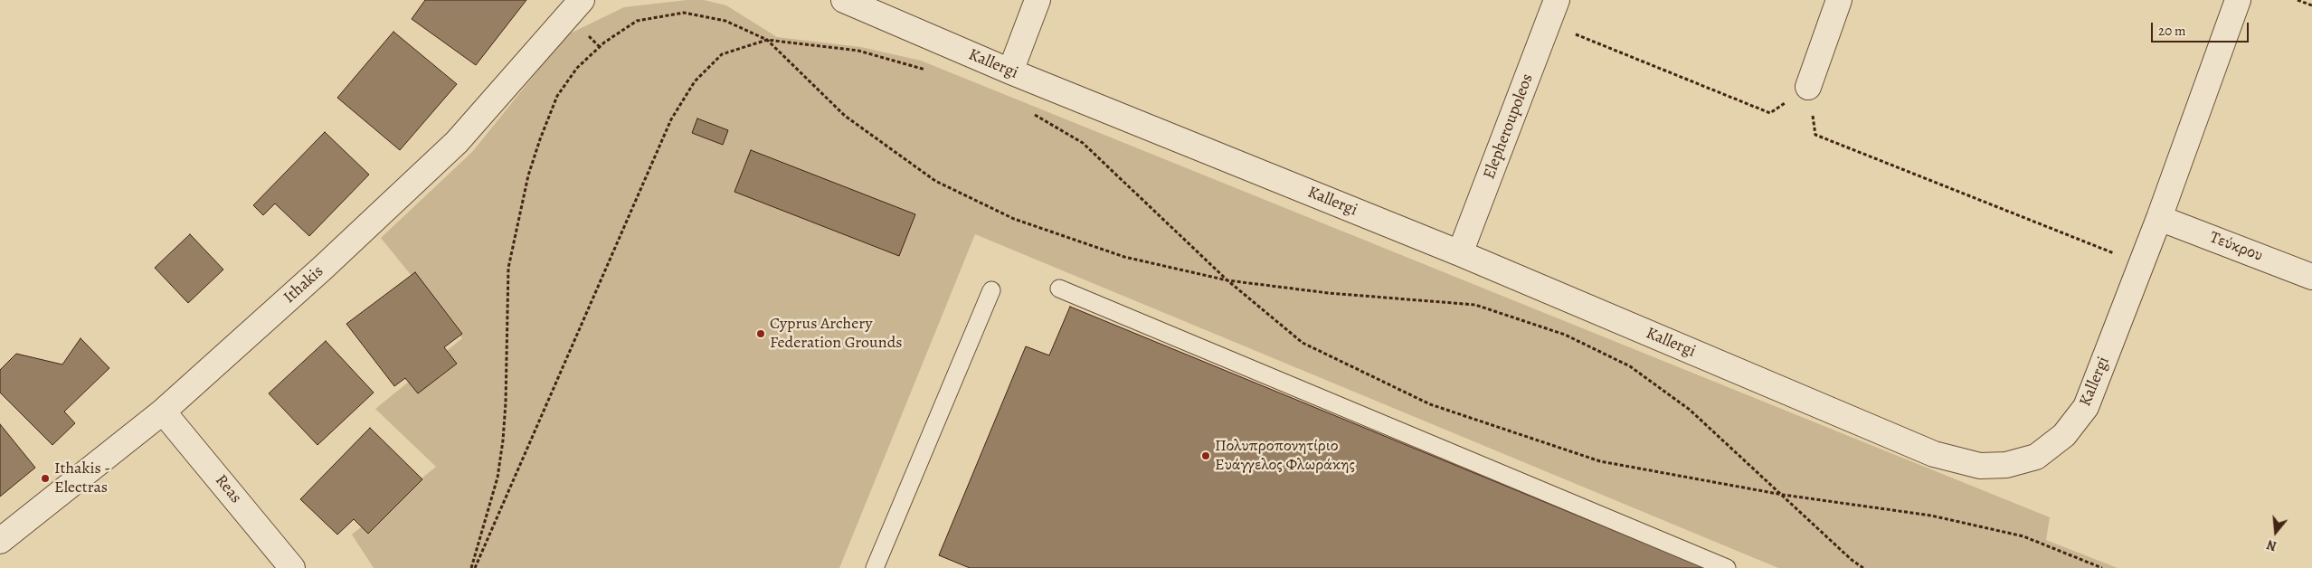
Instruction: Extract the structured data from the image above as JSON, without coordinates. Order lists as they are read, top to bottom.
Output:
{
  "streets": {
    "street": [
      "Kallergi",
      "Elepheroupoleos",
      "Τεύκρου",
      "Ithakis",
      "Reas"
    ]
  },
  "crossings": [
    ["Kallergi", "Elepheroupoleos"],
    ["Kallergi", "Τεύκρου"],
    ["Ithakis", "Reas"]
  ],
  "places": ["Cyprus Archery Federation Grounds", "Πολυπροπονητίριο Ευάγγελος Φλωράκης", "Ithakis - Electras"],
  "scale_bar": "20 m",
  "north": "bottom"
}
